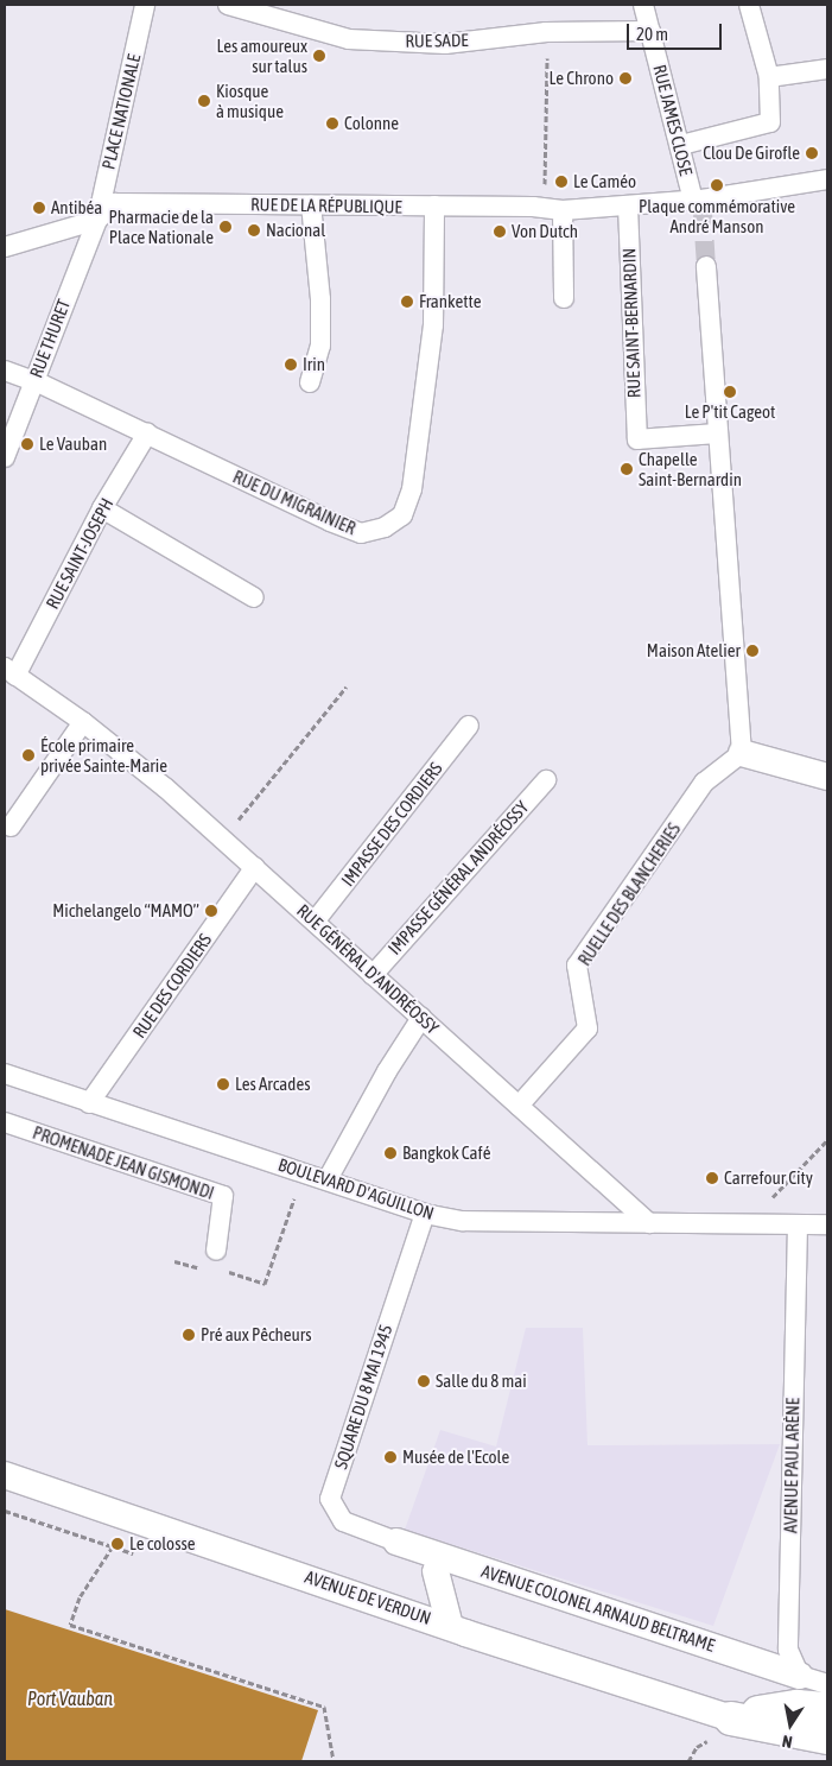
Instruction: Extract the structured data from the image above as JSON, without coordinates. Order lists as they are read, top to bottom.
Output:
{
  "streets": {
    "street": [
      "RUE SADE",
      "PLACE NATIONALE",
      "RUE JAMES CLOSE",
      "RUE DE LA RÉPUBLIQUE",
      "RUE SAINT-BERNARDIN",
      "RUE THURET",
      "RUE DU MIGRAINIER",
      "RUE SAINT-JOSEPH",
      "IMPASSE DES CORDIERS",
      "IMPASSE GÉNÉRAL ANDRÉOSSY",
      "RUELLE DES BLANCHERIES",
      "RUE GÉNÉRAL D'ANDRÉOSSY",
      "RUE DES CORDIERS",
      "PROMENADE JEAN GISMONDI",
      "BOULEVARD D'AGUILLON",
      "SQUARE DU 8 MAI 1945",
      "AVENUE PAUL ARÈNE",
      "AVENUE DE VERDUN",
      "AVENUE COLONEL ARNAUD BELTRAME"
    ]
  },
  "crossings": [
    ["RUE SADE", "RUE JAMES CLOSE"],
    ["PLACE NATIONALE", "RUE DE LA RÉPUBLIQUE"],
    ["PLACE NATIONALE", "RUE THURET"],
    ["RUE JAMES CLOSE", "RUE DE LA RÉPUBLIQUE"],
    ["RUE DE LA RÉPUBLIQUE", "RUE SAINT-BERNARDIN"],
    ["RUE DE LA RÉPUBLIQUE", "RUE THURET"],
    ["RUE DE LA RÉPUBLIQUE", "RUE DU MIGRAINIER"],
    ["RUE THURET", "RUE DU MIGRAINIER"],
    ["RUE DU MIGRAINIER", "RUE SAINT-JOSEPH"],
    ["RUE SAINT-JOSEPH", "RUE GÉNÉRAL D'ANDRÉOSSY"],
    ["IMPASSE DES CORDIERS", "RUE GÉNÉRAL D'ANDRÉOSSY"],
    ["IMPASSE GÉNÉRAL ANDRÉOSSY", "RUE GÉNÉRAL D'ANDRÉOSSY"],
    ["RUELLE DES BLANCHERIES", "RUE GÉNÉRAL D'ANDRÉOSSY"],
    ["RUE GÉNÉRAL D'ANDRÉOSSY", "RUE DES CORDIERS"],
    ["RUE GÉNÉRAL D'ANDRÉOSSY", "BOULEVARD D'AGUILLON"],
    ["RUE DES CORDIERS", "BOULEVARD D'AGUILLON"],
    ["BOULEVARD D'AGUILLON", "SQUARE DU 8 MAI 1945"],
    ["BOULEVARD D'AGUILLON", "AVENUE PAUL ARÈNE"],
    ["SQUARE DU 8 MAI 1945", "AVENUE COLONEL ARNAUD BELTRAME"],
    ["AVENUE PAUL ARÈNE", "AVENUE COLONEL ARNAUD BELTRAME"]
  ],
  "water": ["Port Vauban"],
  "places": [
    "Les amoureux sur talus",
    "Le Chrono",
    "Kiosque à musique",
    "Colonne",
    "Clou De Girofle",
    "Le Caméo",
    "Plaque commémorative André Manson",
    "Antibéa",
    "Pharmacie de la Place Nationale",
    "Nacional",
    "Von Dutch",
    "Frankette",
    "Irin",
    "Le P'tit Cageot",
    "Le Vauban",
    "Chapelle Saint-Bernardin",
    "Maison Atelier",
    "École primaire privée Sainte-Marie",
    "Michelangelo “MAMO”",
    "Les Arcades",
    "Bangkok Café",
    "Carrefour City",
    "Pré aux Pêcheurs",
    "Salle du 8 mai",
    "Musée de l'Ecole",
    "Le colosse"
  ],
  "scale_bar": "20 m",
  "north": "bottom"
}
